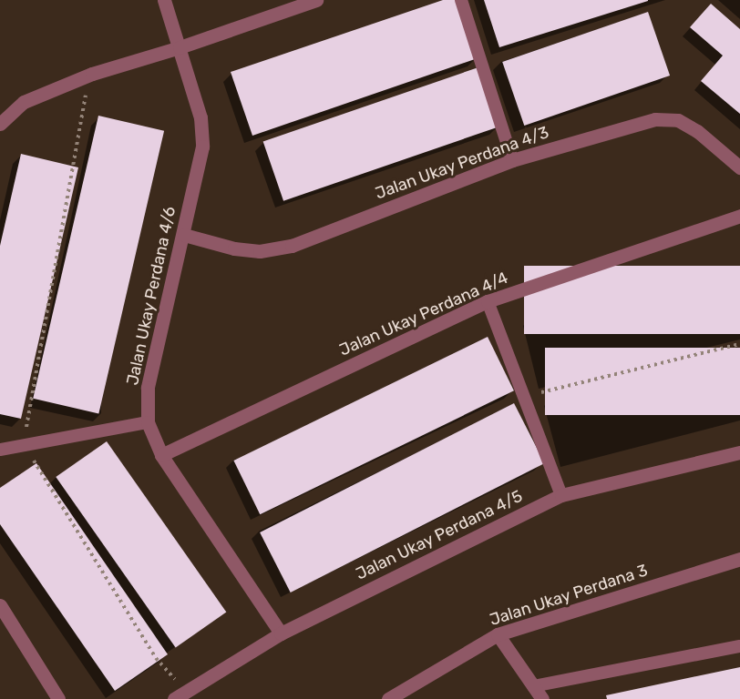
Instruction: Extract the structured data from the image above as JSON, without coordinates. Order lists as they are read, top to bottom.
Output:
{
  "streets": {
    "street": [
      "Jalan Ukay Perdana 4/3",
      "Jalan Ukay Perdana 4/6",
      "Jalan Ukay Perdana 4/4",
      "Jalan Ukay Perdana 4/5",
      "Jalan Ukay Perdana 3"
    ]
  },
  "crossings": [
    ["Jalan Ukay Perdana 4/3", "Jalan Ukay Perdana 4/6"],
    ["Jalan Ukay Perdana 4/6", "Jalan Ukay Perdana 4/4"],
    ["Jalan Ukay Perdana 4/6", "Jalan Ukay Perdana 4/5"]
  ]
}
